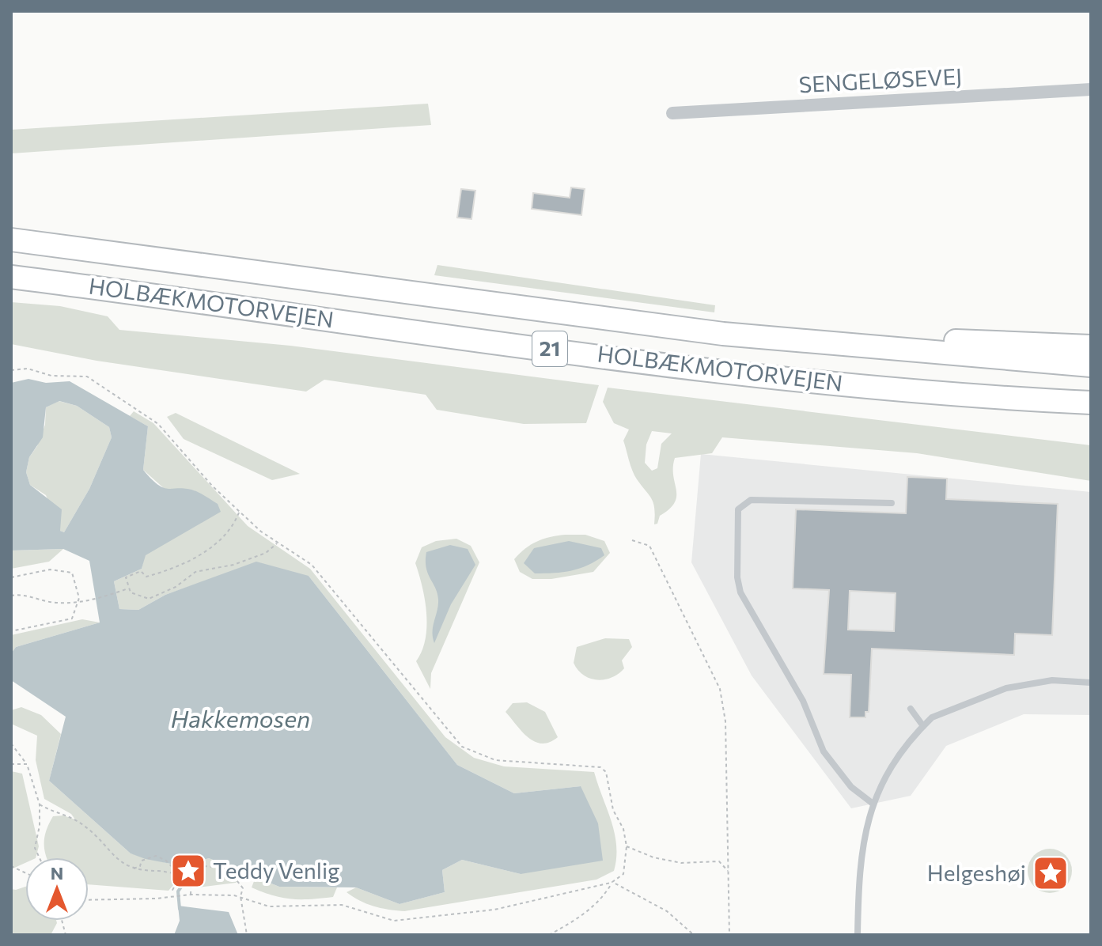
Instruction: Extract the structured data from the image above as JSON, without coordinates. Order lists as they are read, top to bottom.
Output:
{
  "streets": {
    "highway": ["HOLBÆKMOTORVEJEN", "21"],
    "street": ["SENGELØSEVEJ"]
  },
  "water": ["Hakkemosen"],
  "places": {
    "place": ["Teddy Venlig", "Helgeshøj"]
  },
  "north": "top"
}
